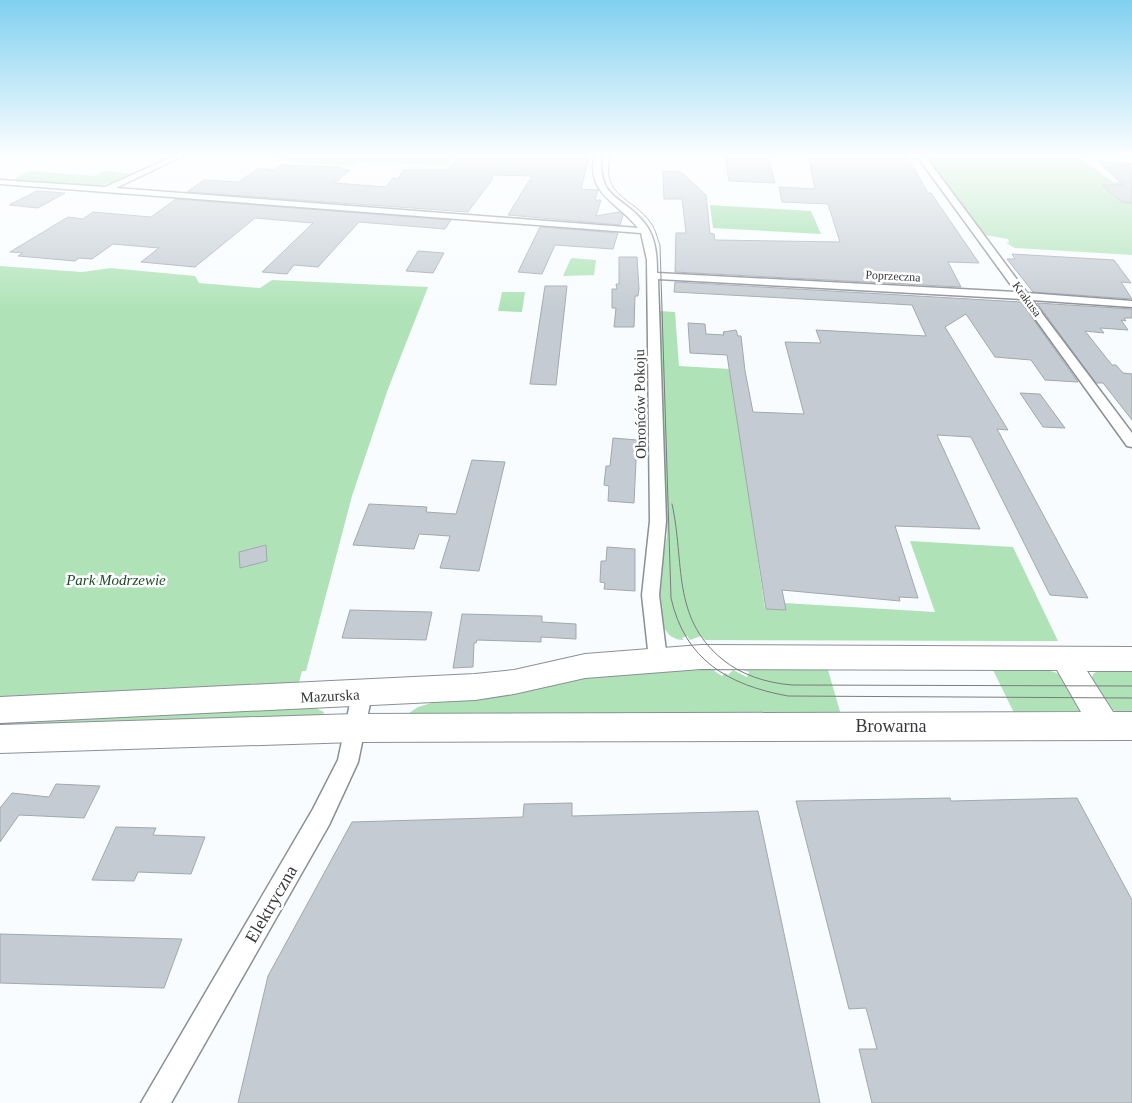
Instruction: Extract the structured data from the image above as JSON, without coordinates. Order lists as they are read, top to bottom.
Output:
{
  "streets": {
    "main road": ["Mazurska", "Browarna"],
    "street": [
      "Poprzeczna",
      "Krakusa",
      "Obrońców Pokoju",
      "Elektryczna"
    ]
  },
  "crossings": [
    ["Poprzeczna", "Krakusa"],
    ["Poprzeczna", "Obrońców Pokoju"],
    ["Obrońców Pokoju", "Mazurska"],
    ["Mazurska", "Elektryczna"],
    ["Browarna", "Elektryczna"]
  ],
  "parks": ["Park Modrzewie"]
}
